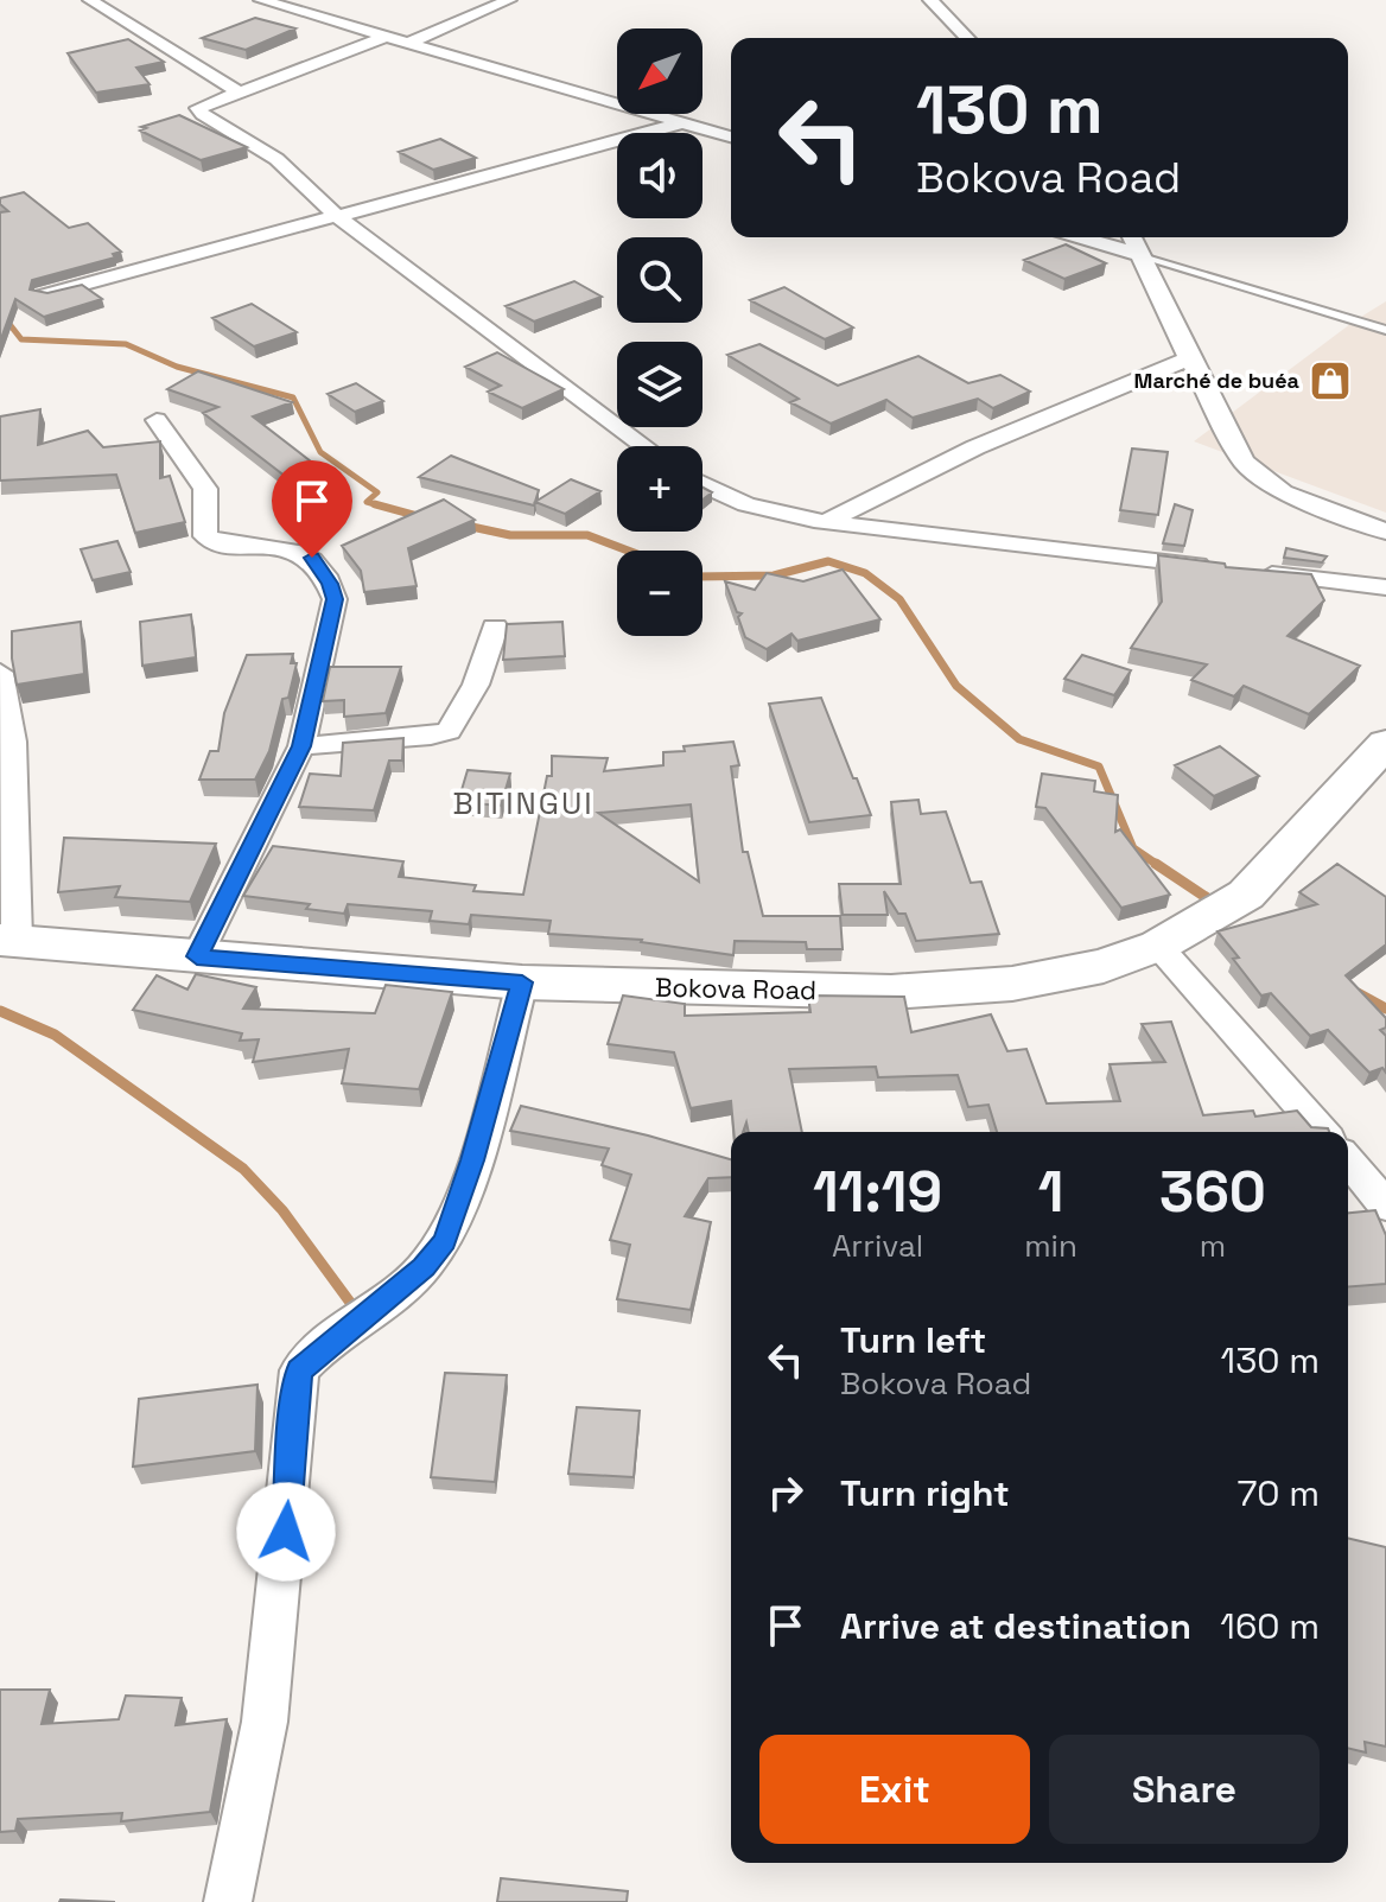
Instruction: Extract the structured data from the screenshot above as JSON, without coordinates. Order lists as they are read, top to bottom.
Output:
{
  "streets": {
    "street": ["Bokova Road"]
  },
  "districts": ["BITINGUI"],
  "places": {
    "shop": ["Marché de buéa"]
  },
  "north": "bottom left",
  "page": {
    "map_buttons": ["+", "−"],
    "turn": ["130 m", "Bokova Road"],
    "eta": [
      "11:19",
      "Arrival",
      "1",
      "min",
      "360",
      "m"
    ],
    "list": [
      {
        "name": "Turn left",
        "note": "Bokova Road",
        "value": "130 m"
      },
      {
        "name": "Turn right",
        "value": "70 m"
      },
      {
        "name": "Arrive at destination",
        "value": "160 m"
      }
    ],
    "buttons": ["Exit", "Share"]
  }
}
